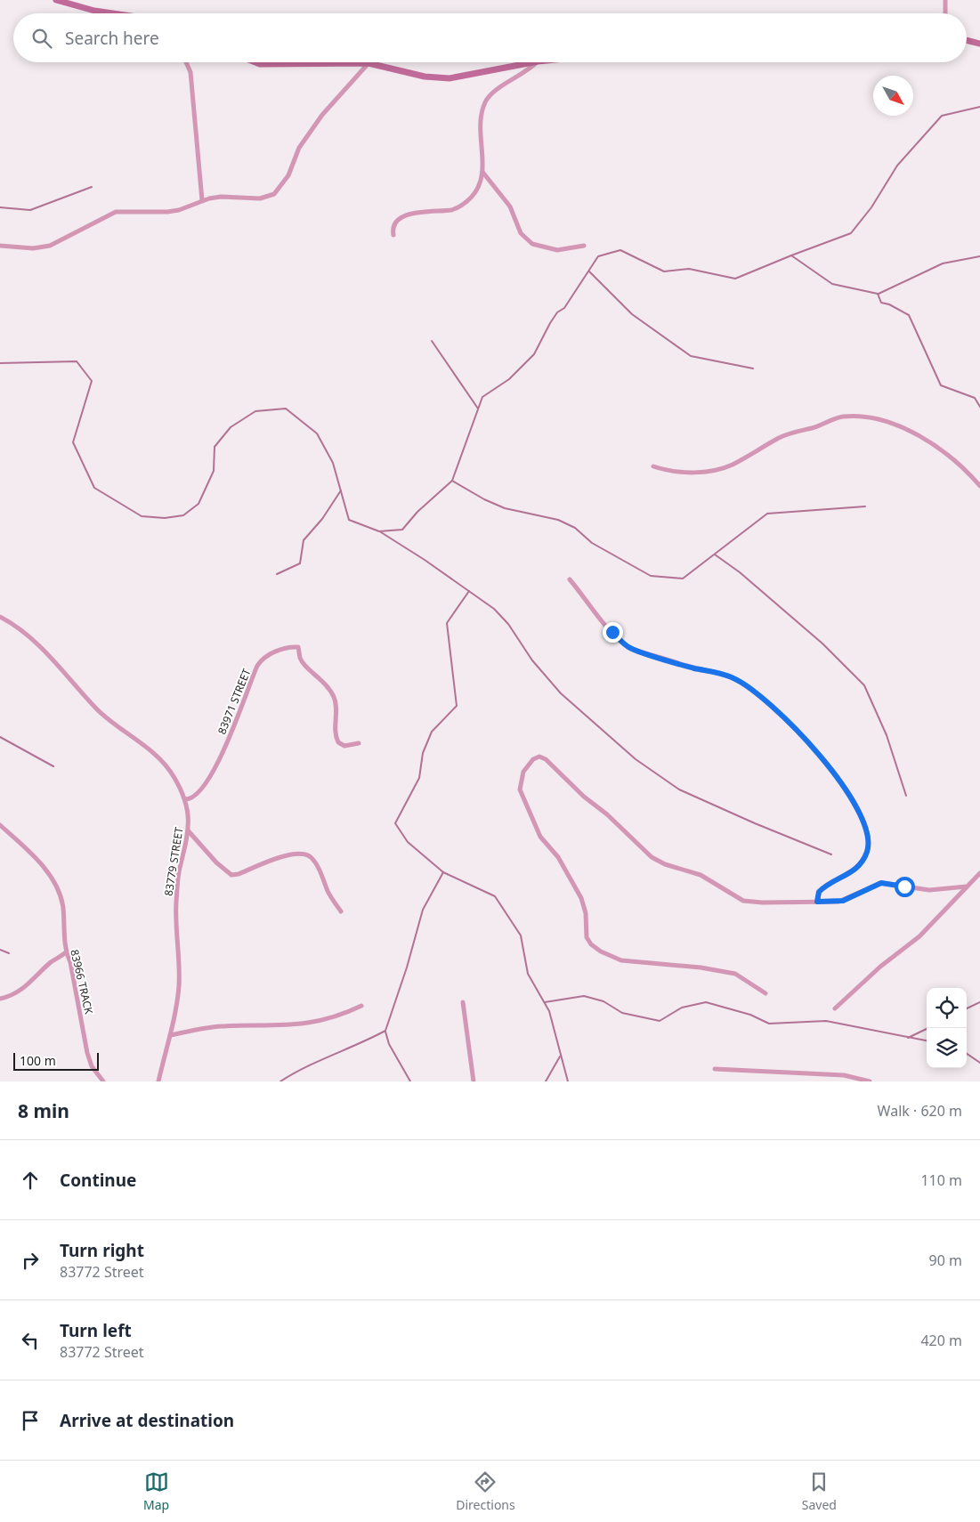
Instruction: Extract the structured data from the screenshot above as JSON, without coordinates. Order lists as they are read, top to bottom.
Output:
{
  "streets": {
    "street": ["83971 STREET", "83779 STREET", "83966 TRACK"]
  },
  "crossings": [
    ["83971 STREET", "83779 STREET"]
  ],
  "scale_bar": "100 m",
  "north": "bottom right",
  "page": {
    "search": "Search here",
    "scale": "100 m",
    "heading": ["8 min", "Walk · 620 m"],
    "list": [
      ["Continue", "110 m"],
      ["Turn right", "83772 Street", "90 m"],
      ["Turn left", "83772 Street", "420 m"],
      "Arrive at destination"
    ],
    "nav": ["Map", "Directions", "Saved"]
  }
}
